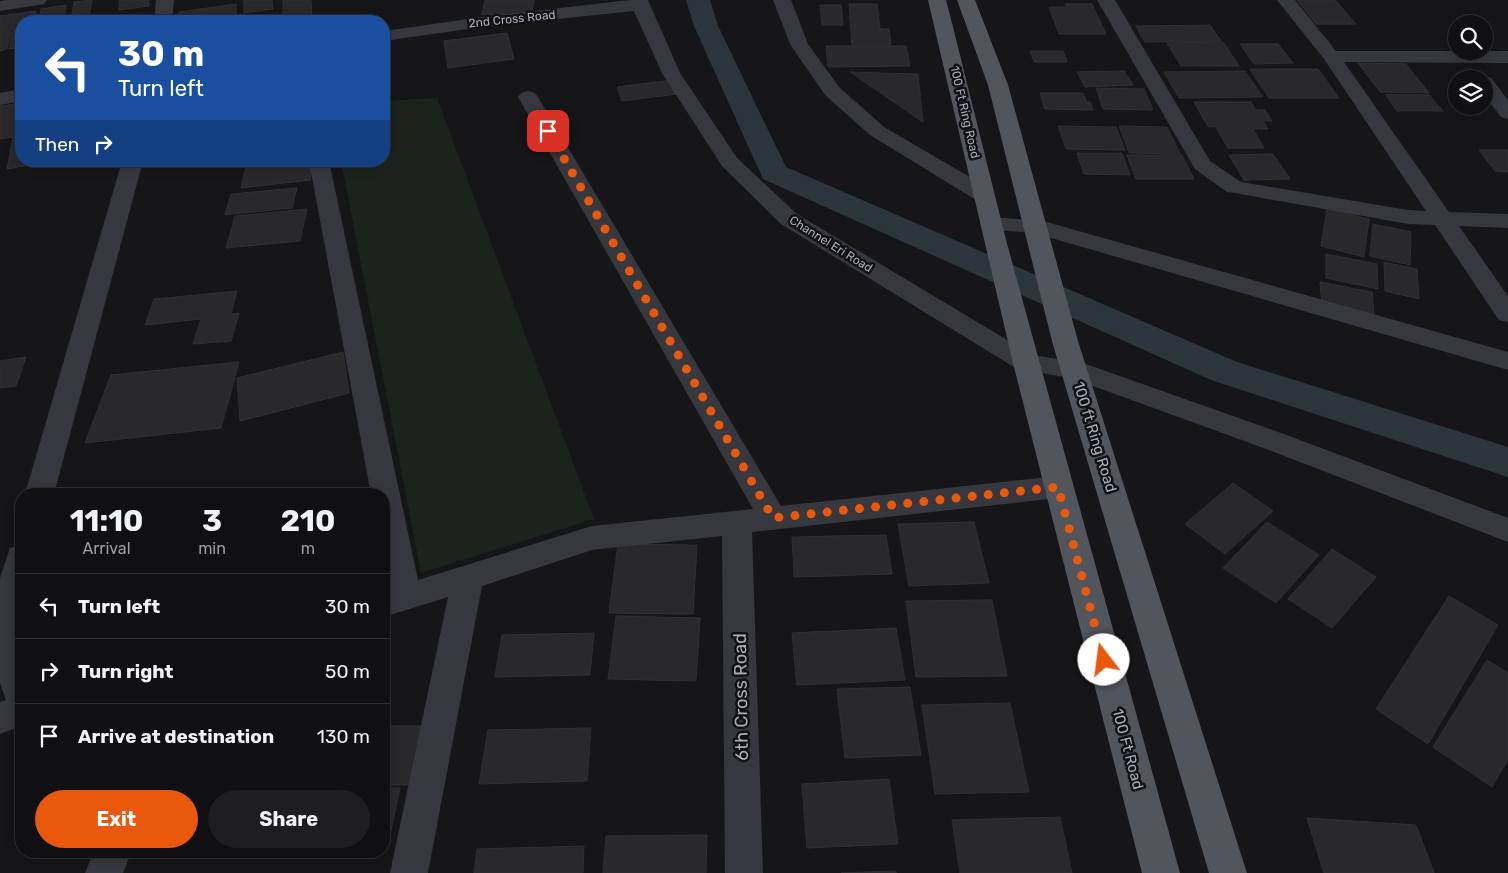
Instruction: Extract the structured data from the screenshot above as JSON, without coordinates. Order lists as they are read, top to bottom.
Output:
{
  "streets": {
    "main road": ["100 Ft Ring Road", "100 ft Ring Road", "100 Ft Road"],
    "street": ["2nd Cross Road", "Channel Eri Road", "6th Cross Road"]
  },
  "crossings": [
    ["2nd Cross Road", "Channel Eri Road"],
    ["100 Ft Ring Road", "Channel Eri Road"],
    ["100 Ft Ring Road", "100 Ft Road"],
    ["Channel Eri Road", "100 Ft Road"]
  ],
  "page": {
    "turn": ["30 m", "Turn left"],
    "then": "Then",
    "eta": [
      "11:10",
      "Arrival",
      "3",
      "min",
      "210",
      "m"
    ],
    "list": [
      {
        "name": "Turn left",
        "value": "30 m"
      },
      {
        "name": "Turn right",
        "value": "50 m"
      },
      {
        "name": "Arrive at destination",
        "value": "130 m"
      }
    ],
    "buttons": ["Exit", "Share"]
  }
}
